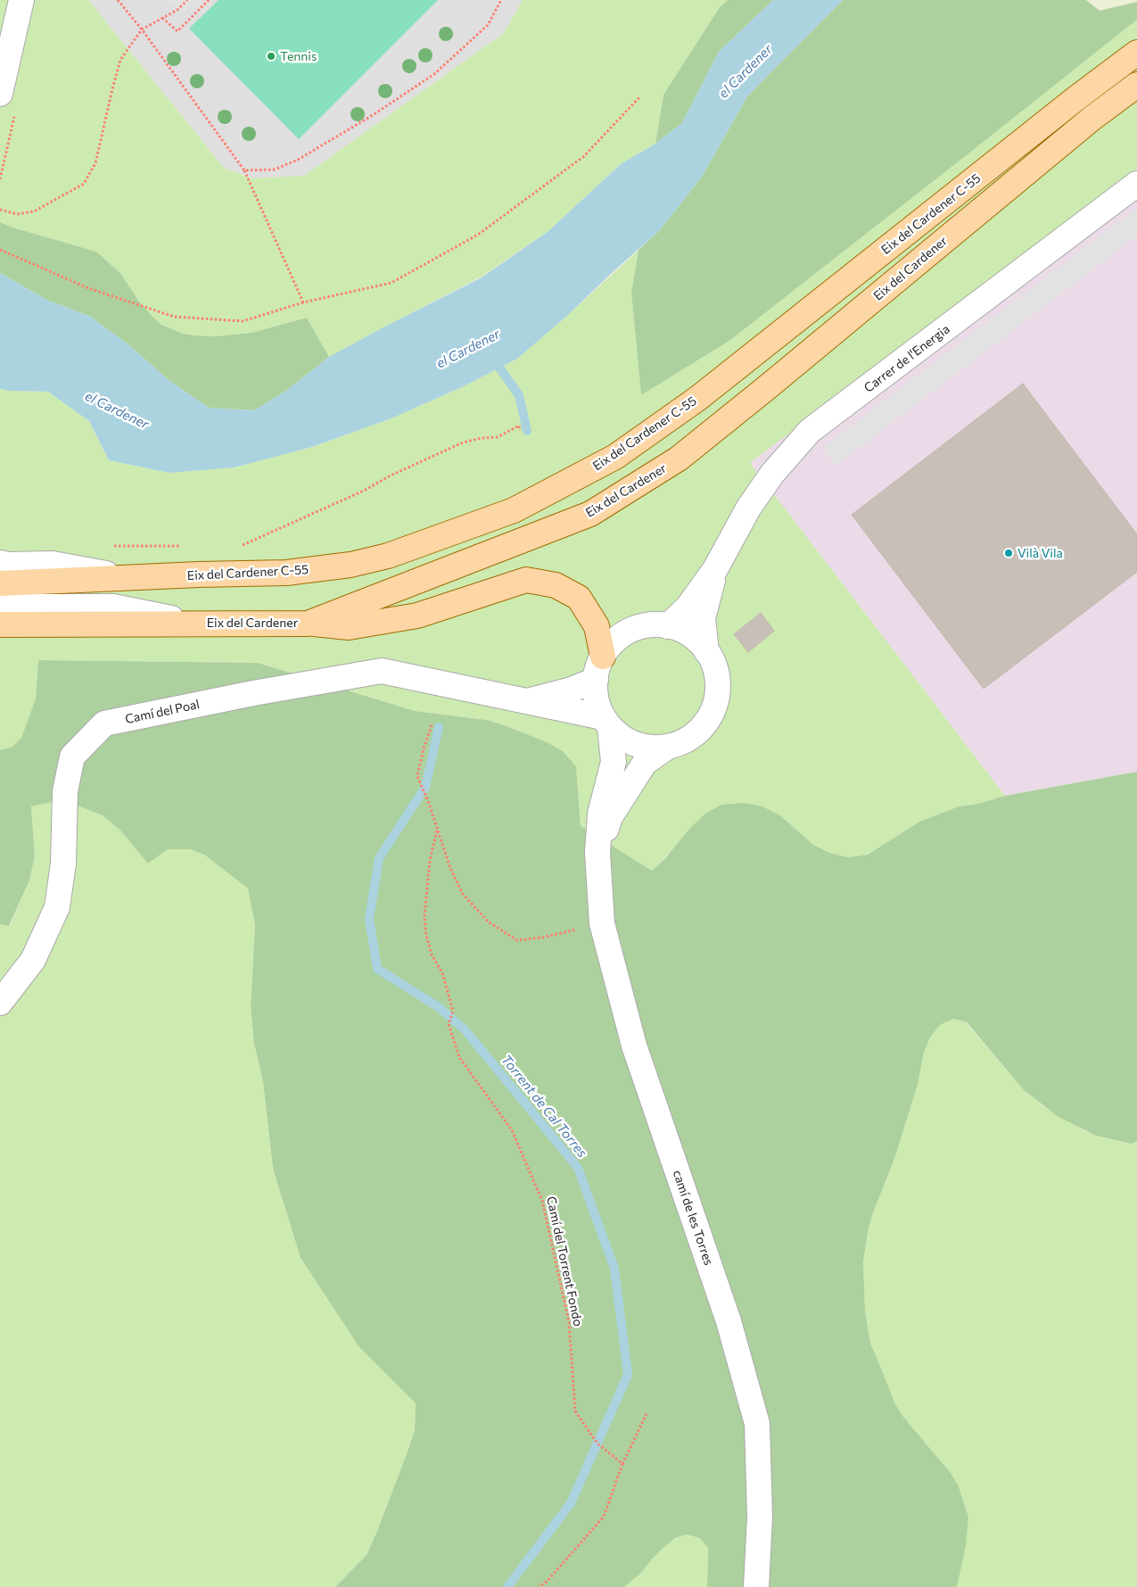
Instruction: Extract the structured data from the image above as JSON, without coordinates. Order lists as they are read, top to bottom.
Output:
{
  "streets": {
    "main road": ["Eix del Cardener C-55", "Eix del Cardener"],
    "street": ["Carrer de l'Energia", "Camí del Poal", "camí de les Torres"],
    "path": ["Camí del Torrent Fondo"]
  },
  "crossings": [
    ["Camí del Poal", "camí de les Torres"]
  ],
  "water": ["el Cardener", "Torrent de Cal Torres"],
  "places": ["Tennis", "Vilà Vila"]
}
